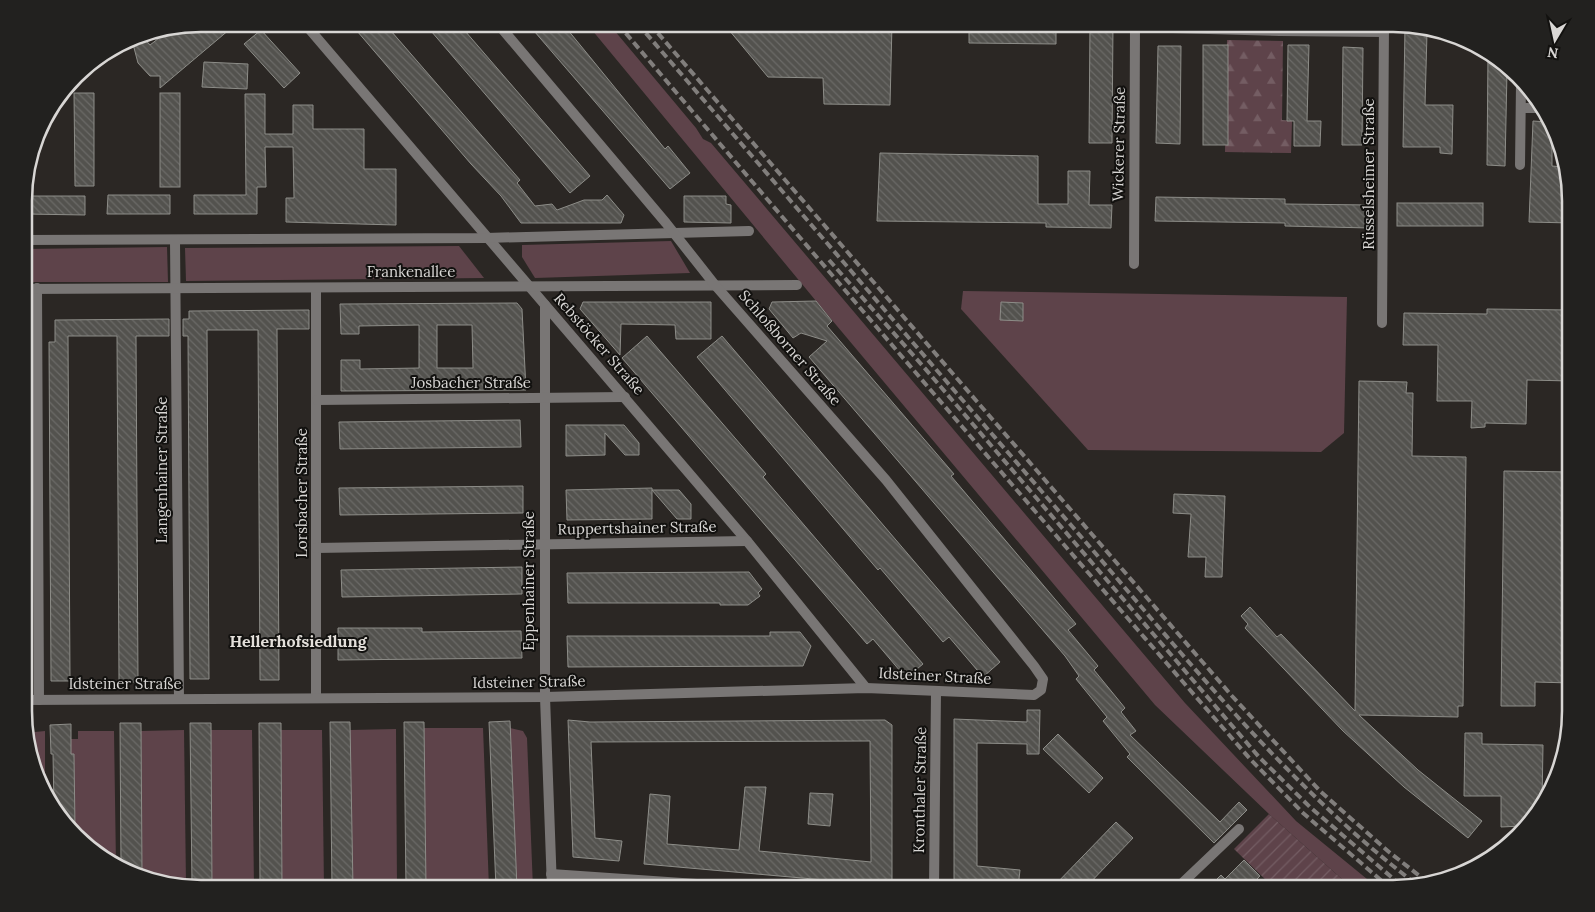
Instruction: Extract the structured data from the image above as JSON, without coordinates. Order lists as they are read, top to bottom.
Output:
{
  "streets": {
    "street": [
      "Wickerer Straße",
      "Rüsselsheimer Straße",
      "Frankenallee",
      "Rebstöcker Straße",
      "Schloßborner Straße",
      "Josbacher Straße",
      "Langenhainer Straße",
      "Lorsbacher Straße",
      "Ruppertshainer Straße",
      "Eppenhainer Straße",
      "Idsteiner Straße",
      "Kronthaler Straße"
    ]
  },
  "crossings": [
    ["Frankenallee", "Rebstöcker Straße"],
    ["Frankenallee", "Schloßborner Straße"],
    ["Frankenallee", "Langenhainer Straße"],
    ["Frankenallee", "Lorsbacher Straße"],
    ["Rebstöcker Straße", "Josbacher Straße"],
    ["Rebstöcker Straße", "Ruppertshainer Straße"],
    ["Rebstöcker Straße", "Eppenhainer Straße"],
    ["Rebstöcker Straße", "Idsteiner Straße"],
    ["Schloßborner Straße", "Idsteiner Straße"],
    ["Josbacher Straße", "Lorsbacher Straße"],
    ["Josbacher Straße", "Eppenhainer Straße"],
    ["Langenhainer Straße", "Idsteiner Straße"],
    ["Lorsbacher Straße", "Ruppertshainer Straße"],
    ["Lorsbacher Straße", "Idsteiner Straße"],
    ["Ruppertshainer Straße", "Eppenhainer Straße"],
    ["Eppenhainer Straße", "Idsteiner Straße"],
    ["Idsteiner Straße", "Kronthaler Straße"]
  ],
  "districts": ["Hellerhofsiedlung"],
  "north": "bottom"
}
